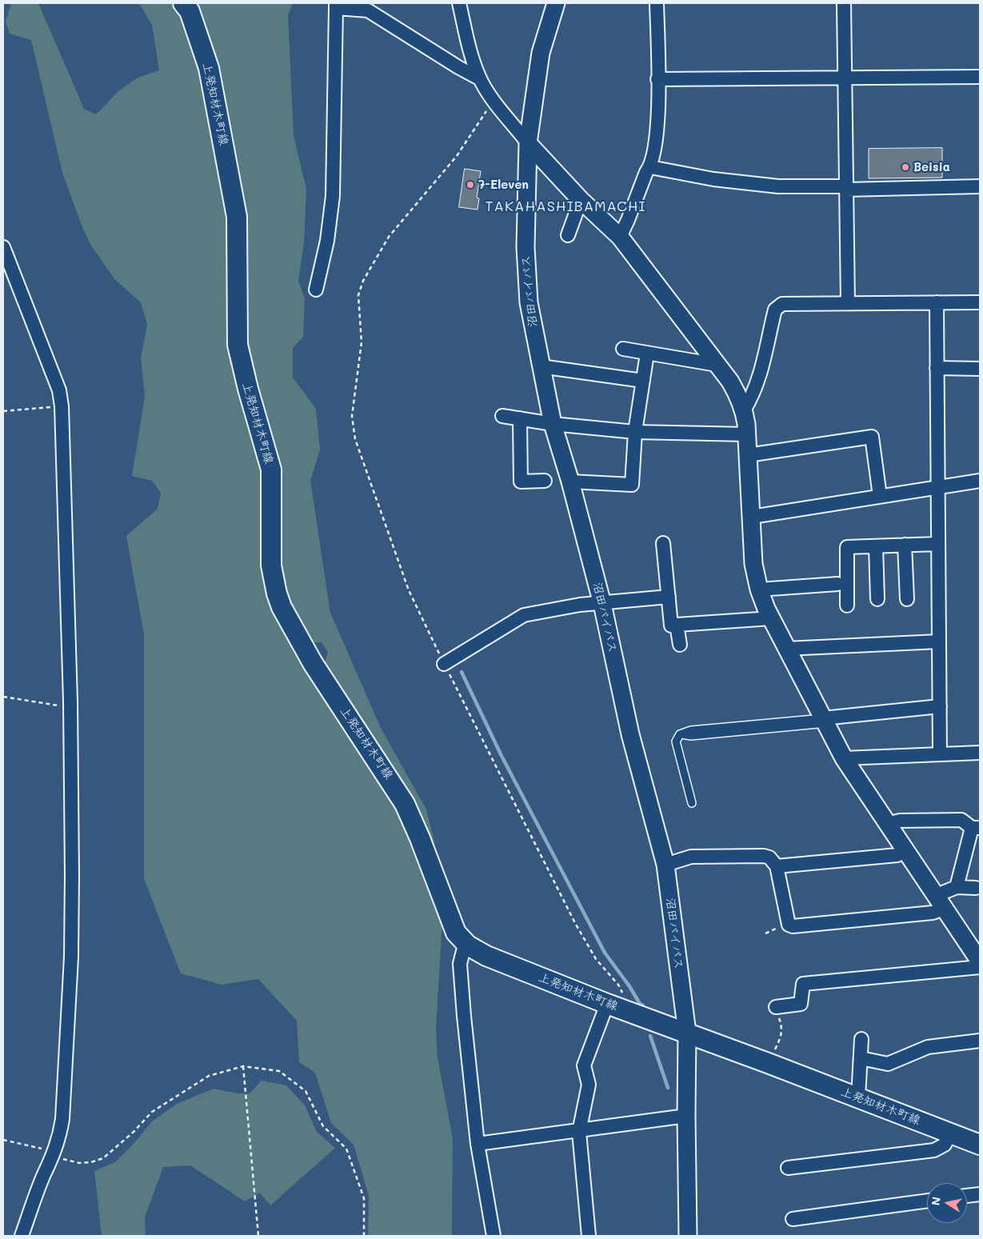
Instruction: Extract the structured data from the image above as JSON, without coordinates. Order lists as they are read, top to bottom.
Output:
{
  "streets": {
    "main road": ["上発知材木町線"],
    "street": ["沼田バイパス"]
  },
  "crossings": [
    ["上発知材木町線", "沼田バイパス"]
  ],
  "districts": ["TAKAHASHIBAMACHI"],
  "places": ["Beisia", "7-Eleven"],
  "north": "left"
}
